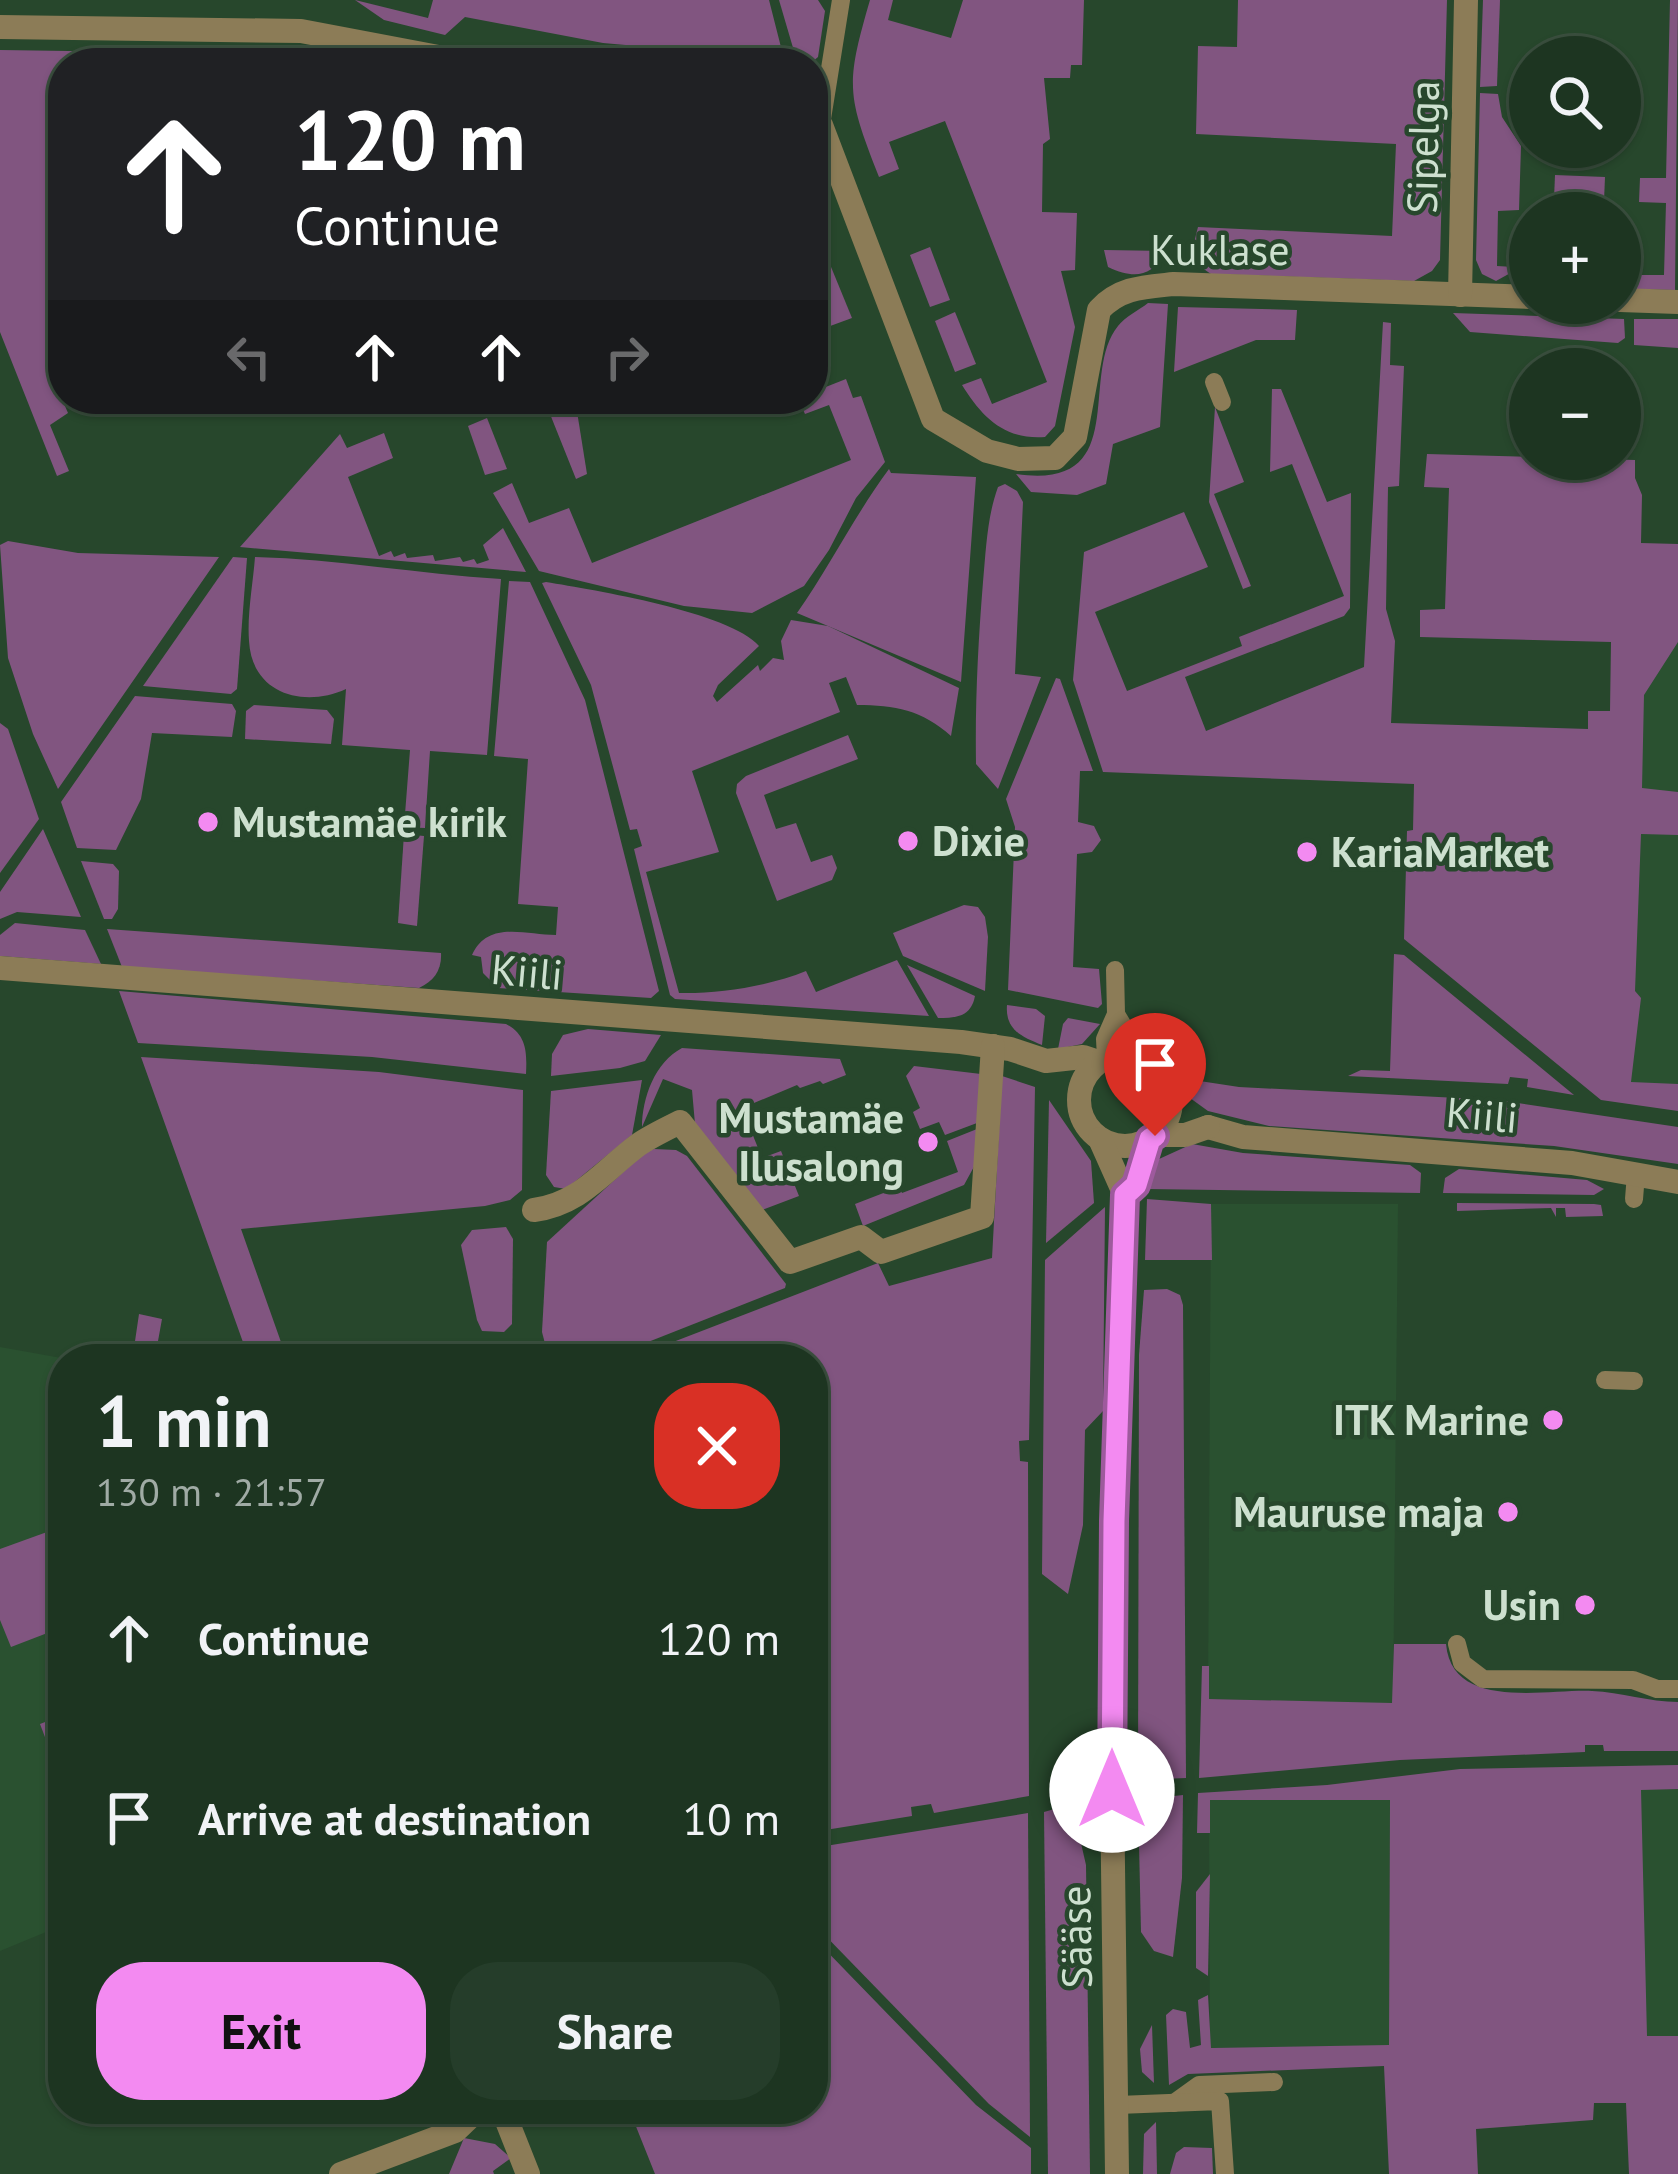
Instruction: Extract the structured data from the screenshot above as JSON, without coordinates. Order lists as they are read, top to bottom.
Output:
{
  "streets": {
    "street": [
      "Sipelga",
      "Kuklase",
      "Kiili",
      "Sääse"
    ]
  },
  "crossings": [
    ["Sipelga", "Kuklase"]
  ],
  "places": [
    "Mustamäe kirik",
    "Dixie",
    "KariaMarket",
    "Mustamäe Ilusalong",
    "ITK Marine",
    "Mauruse maja",
    "Usin"
  ],
  "page": {
    "map_buttons": ["+", "−"],
    "turn": ["120 m", "Continue"],
    "heading": ["1 min", "130 m · 21:57"],
    "list": [
      {
        "name": "Continue",
        "value": "120 m"
      },
      {
        "name": "Arrive at destination",
        "value": "10 m"
      }
    ],
    "buttons": ["Exit", "Share"]
  }
}
